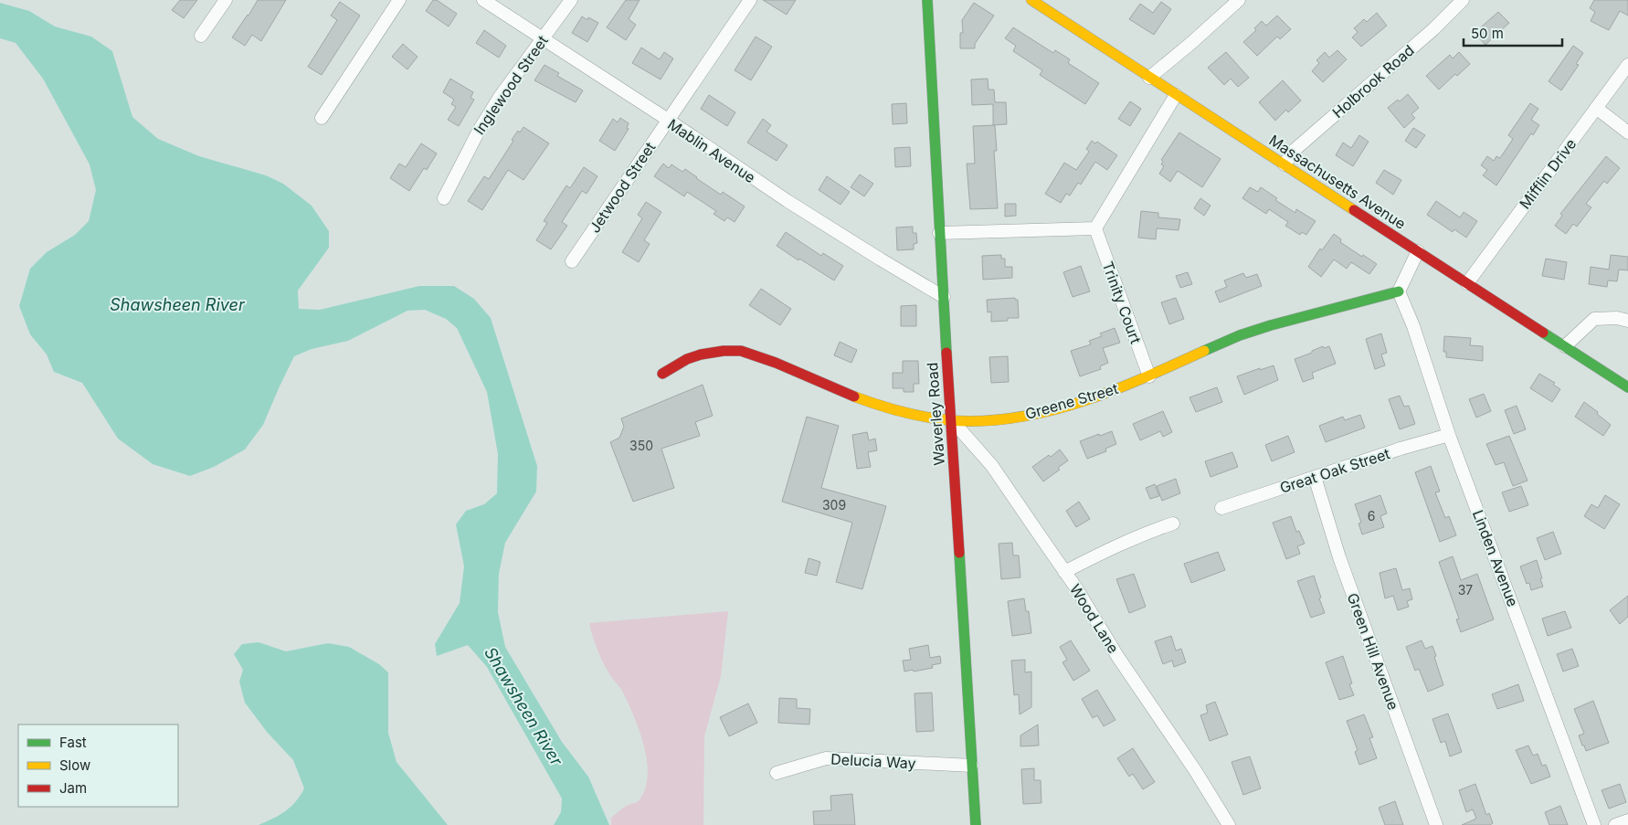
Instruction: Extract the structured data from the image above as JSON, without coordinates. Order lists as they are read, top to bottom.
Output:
{
  "streets": {
    "main road": ["Massachusetts Avenue", "Greene Street", "Waverley Road"],
    "street": [
      "Holbrook Road",
      "Inglewood Street",
      "Mablin Avenue",
      "Mifflin Drive",
      "Jetwood Street",
      "Trinity Court",
      "Great Oak Street",
      "Linden Avenue",
      "Wood Lane",
      "Green Hill Avenue",
      "Delucia Way"
    ]
  },
  "crossings": [
    ["Holbrook Road", "Massachusetts Avenue"],
    ["Inglewood Street", "Mablin Avenue"],
    ["Mablin Avenue", "Jetwood Street"],
    ["Mablin Avenue", "Waverley Road"],
    ["Mifflin Drive", "Massachusetts Avenue"],
    ["Trinity Court", "Greene Street"],
    ["Greene Street", "Waverley Road"],
    ["Greene Street", "Linden Avenue"],
    ["Greene Street", "Wood Lane"],
    ["Waverley Road", "Wood Lane"],
    ["Waverley Road", "Delucia Way"],
    ["Great Oak Street", "Linden Avenue"],
    ["Great Oak Street", "Green Hill Avenue"]
  ],
  "water": ["Shawsheen River"],
  "house_numbers": [
    "350",
    "309",
    "6",
    "37"
  ],
  "legend": ["Fast", "Slow", "Jam"],
  "scale_bar": "50 m"
}
